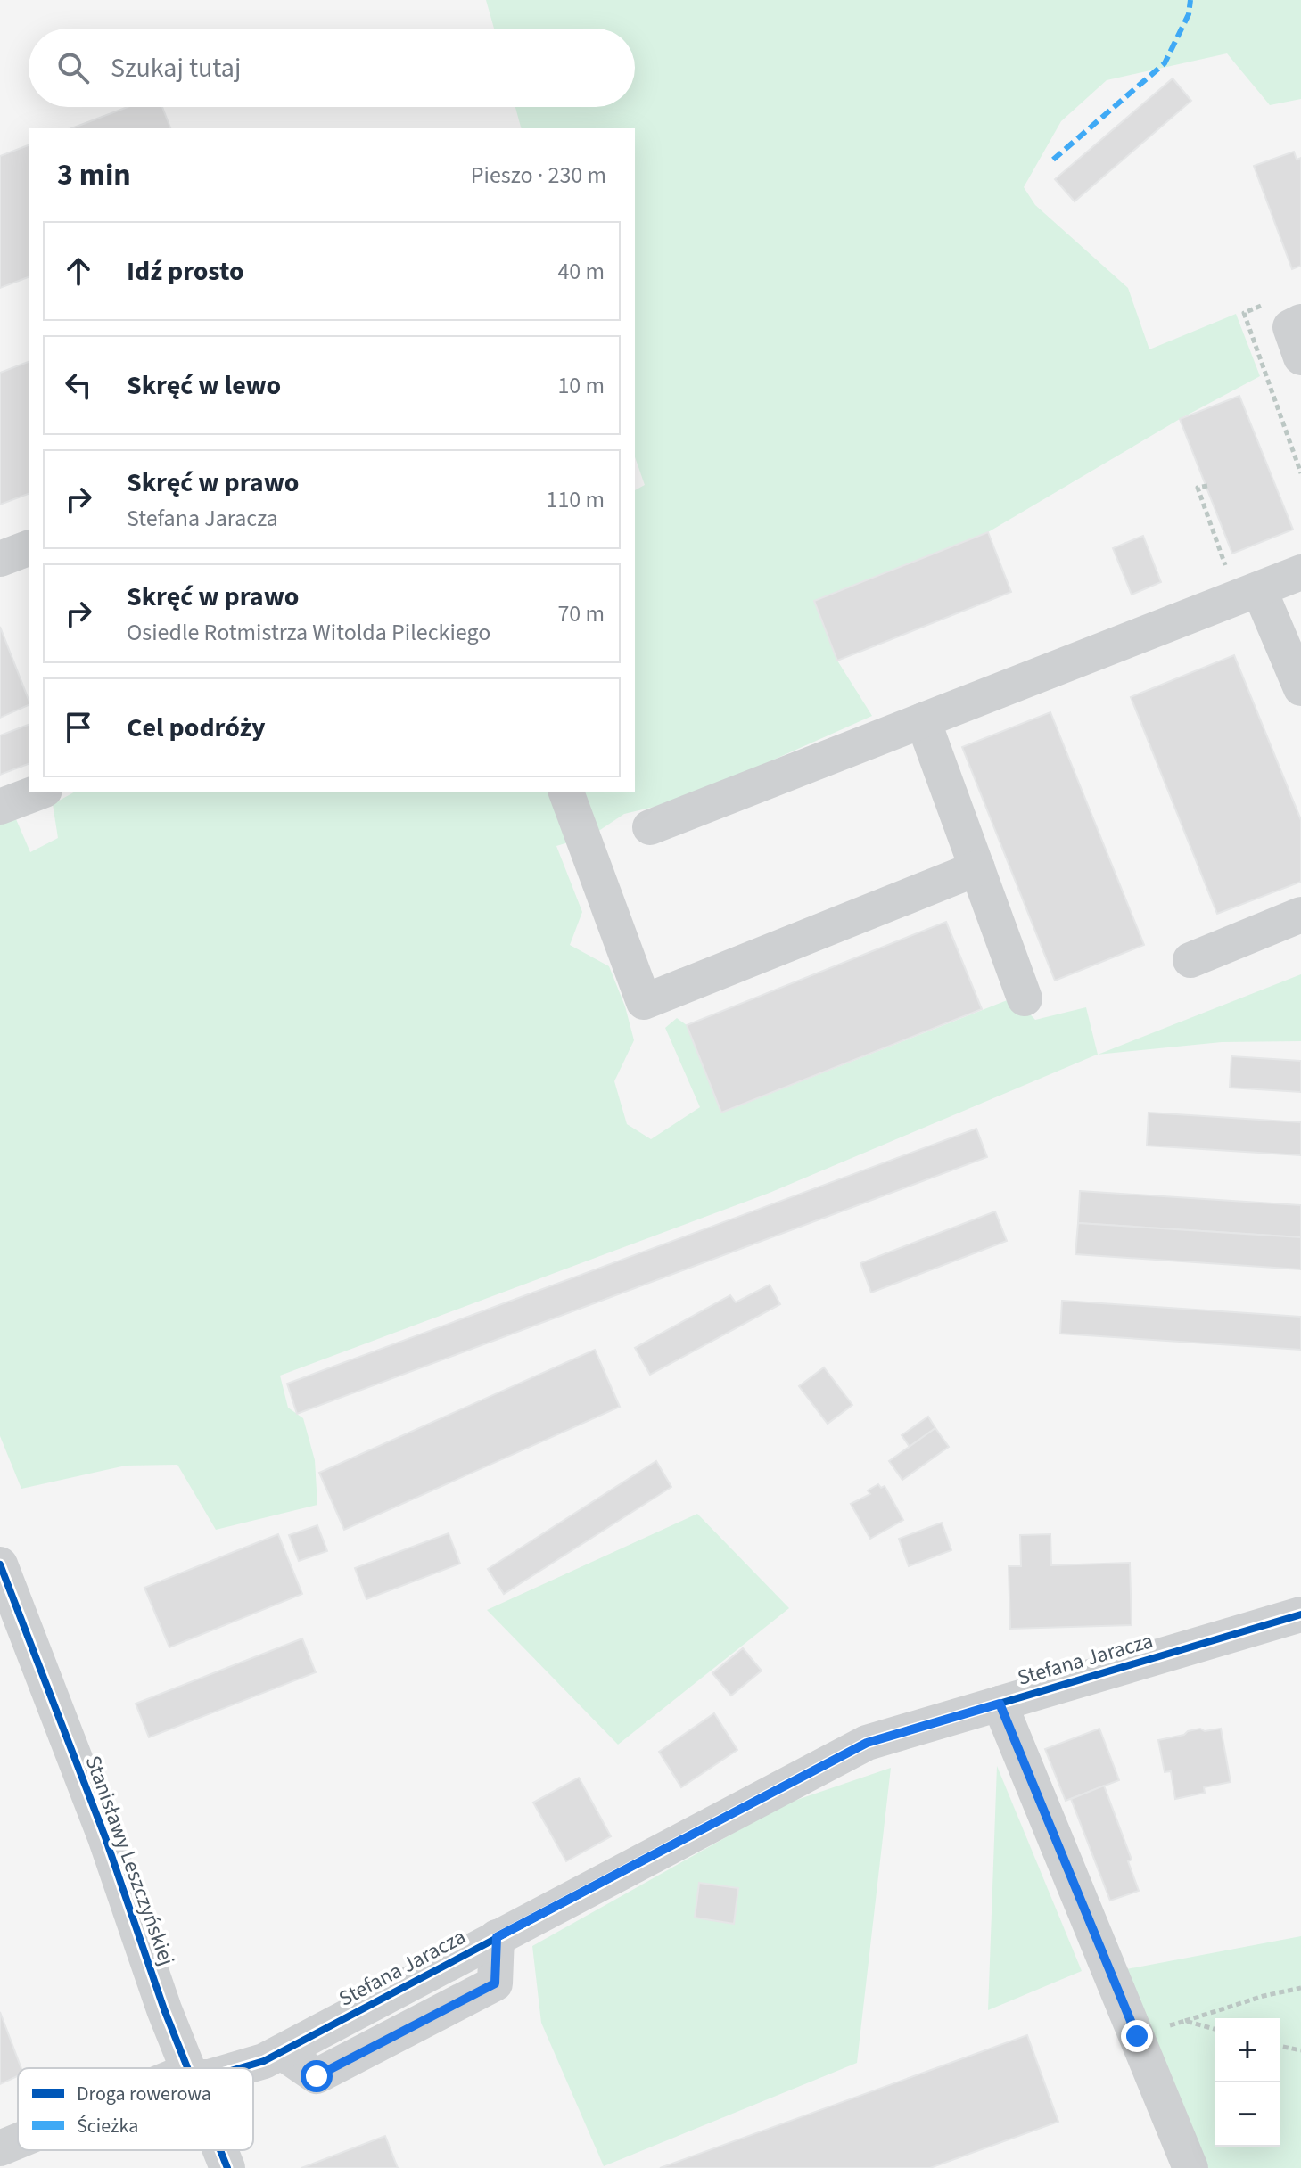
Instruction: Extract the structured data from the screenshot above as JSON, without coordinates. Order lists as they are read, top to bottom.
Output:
{
  "streets": {
    "street": ["Stefana Jaracza", "Stanisławy Leszczyńskiej"]
  },
  "legend": ["Droga rowerowa", "Ścieżka"],
  "page": {
    "search": "Szukaj tutaj",
    "heading": ["3 min", "Pieszo · 230 m"],
    "list": [
      ["Idź prosto", "40 m"],
      ["Skręć w lewo", "10 m"],
      ["Skręć w prawo", "Stefana Jaracza", "110 m"],
      ["Skręć w prawo", "Osiedle Rotmistrza Witolda Pileckiego", "70 m"],
      "Cel podróży"
    ],
    "map_buttons": ["+", "−"]
  }
}
